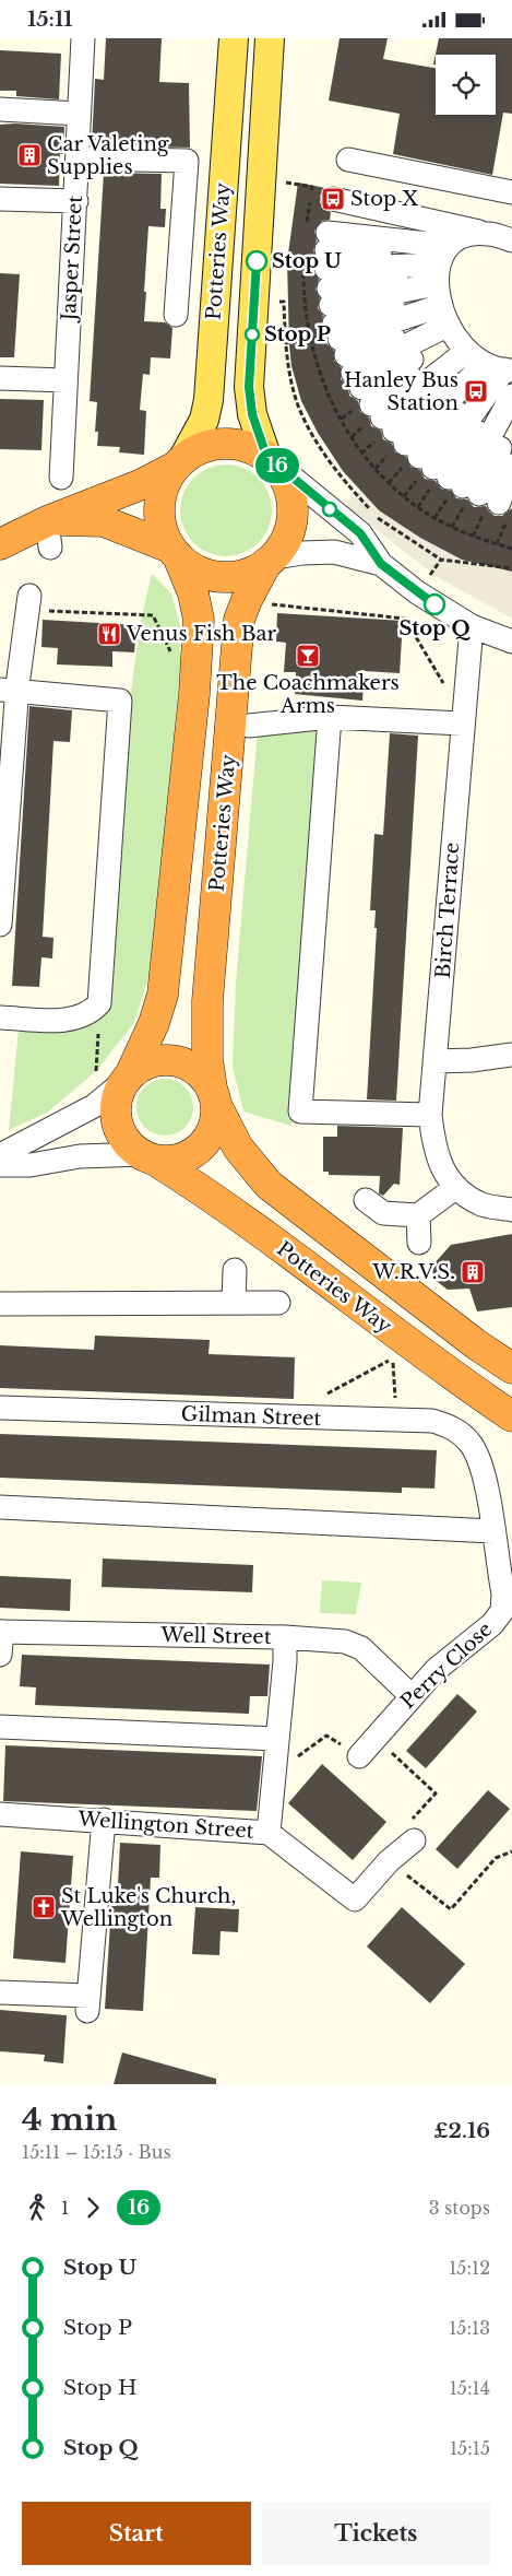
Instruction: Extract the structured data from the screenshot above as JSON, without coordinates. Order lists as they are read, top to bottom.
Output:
{
  "streets": {
    "highway": ["Potteries Way"],
    "street": [
      "Jasper Street",
      "Birch Terrace",
      "Gilman Street",
      "Well Street",
      "Perry Close",
      "Wellington Street"
    ]
  },
  "crossings": [
    ["Gilman Street", "Perry Close"],
    ["Well Street", "Perry Close"]
  ],
  "places": {
    "building": ["Car Valeting Supplies", "W.R.V.S."],
    "bus stop": ["Stop X", "Hanley Bus Station"],
    "other": ["Stop U", "Stop P", "Stop Q"],
    "restaurant": ["Venus Fish Bar"],
    "bar": ["The Coachmakers Arms"],
    "church": ["St Luke's Church, Wellington"]
  },
  "lines": ["bus line 16"],
  "page": {
    "status": "15:11",
    "on_map": "16",
    "heading": ["4 min", "15:11 – 15:15 · Bus", "£2.16"],
    "legs": ["1", "16", "3 stops"],
    "list": [
      {
        "name": "Stop U",
        "value": "15:12"
      },
      {
        "name": "Stop P",
        "value": "15:13"
      },
      {
        "name": "Stop H",
        "value": "15:14"
      },
      {
        "name": "Stop Q",
        "value": "15:15"
      }
    ],
    "buttons": ["Start", "Tickets"]
  }
}
